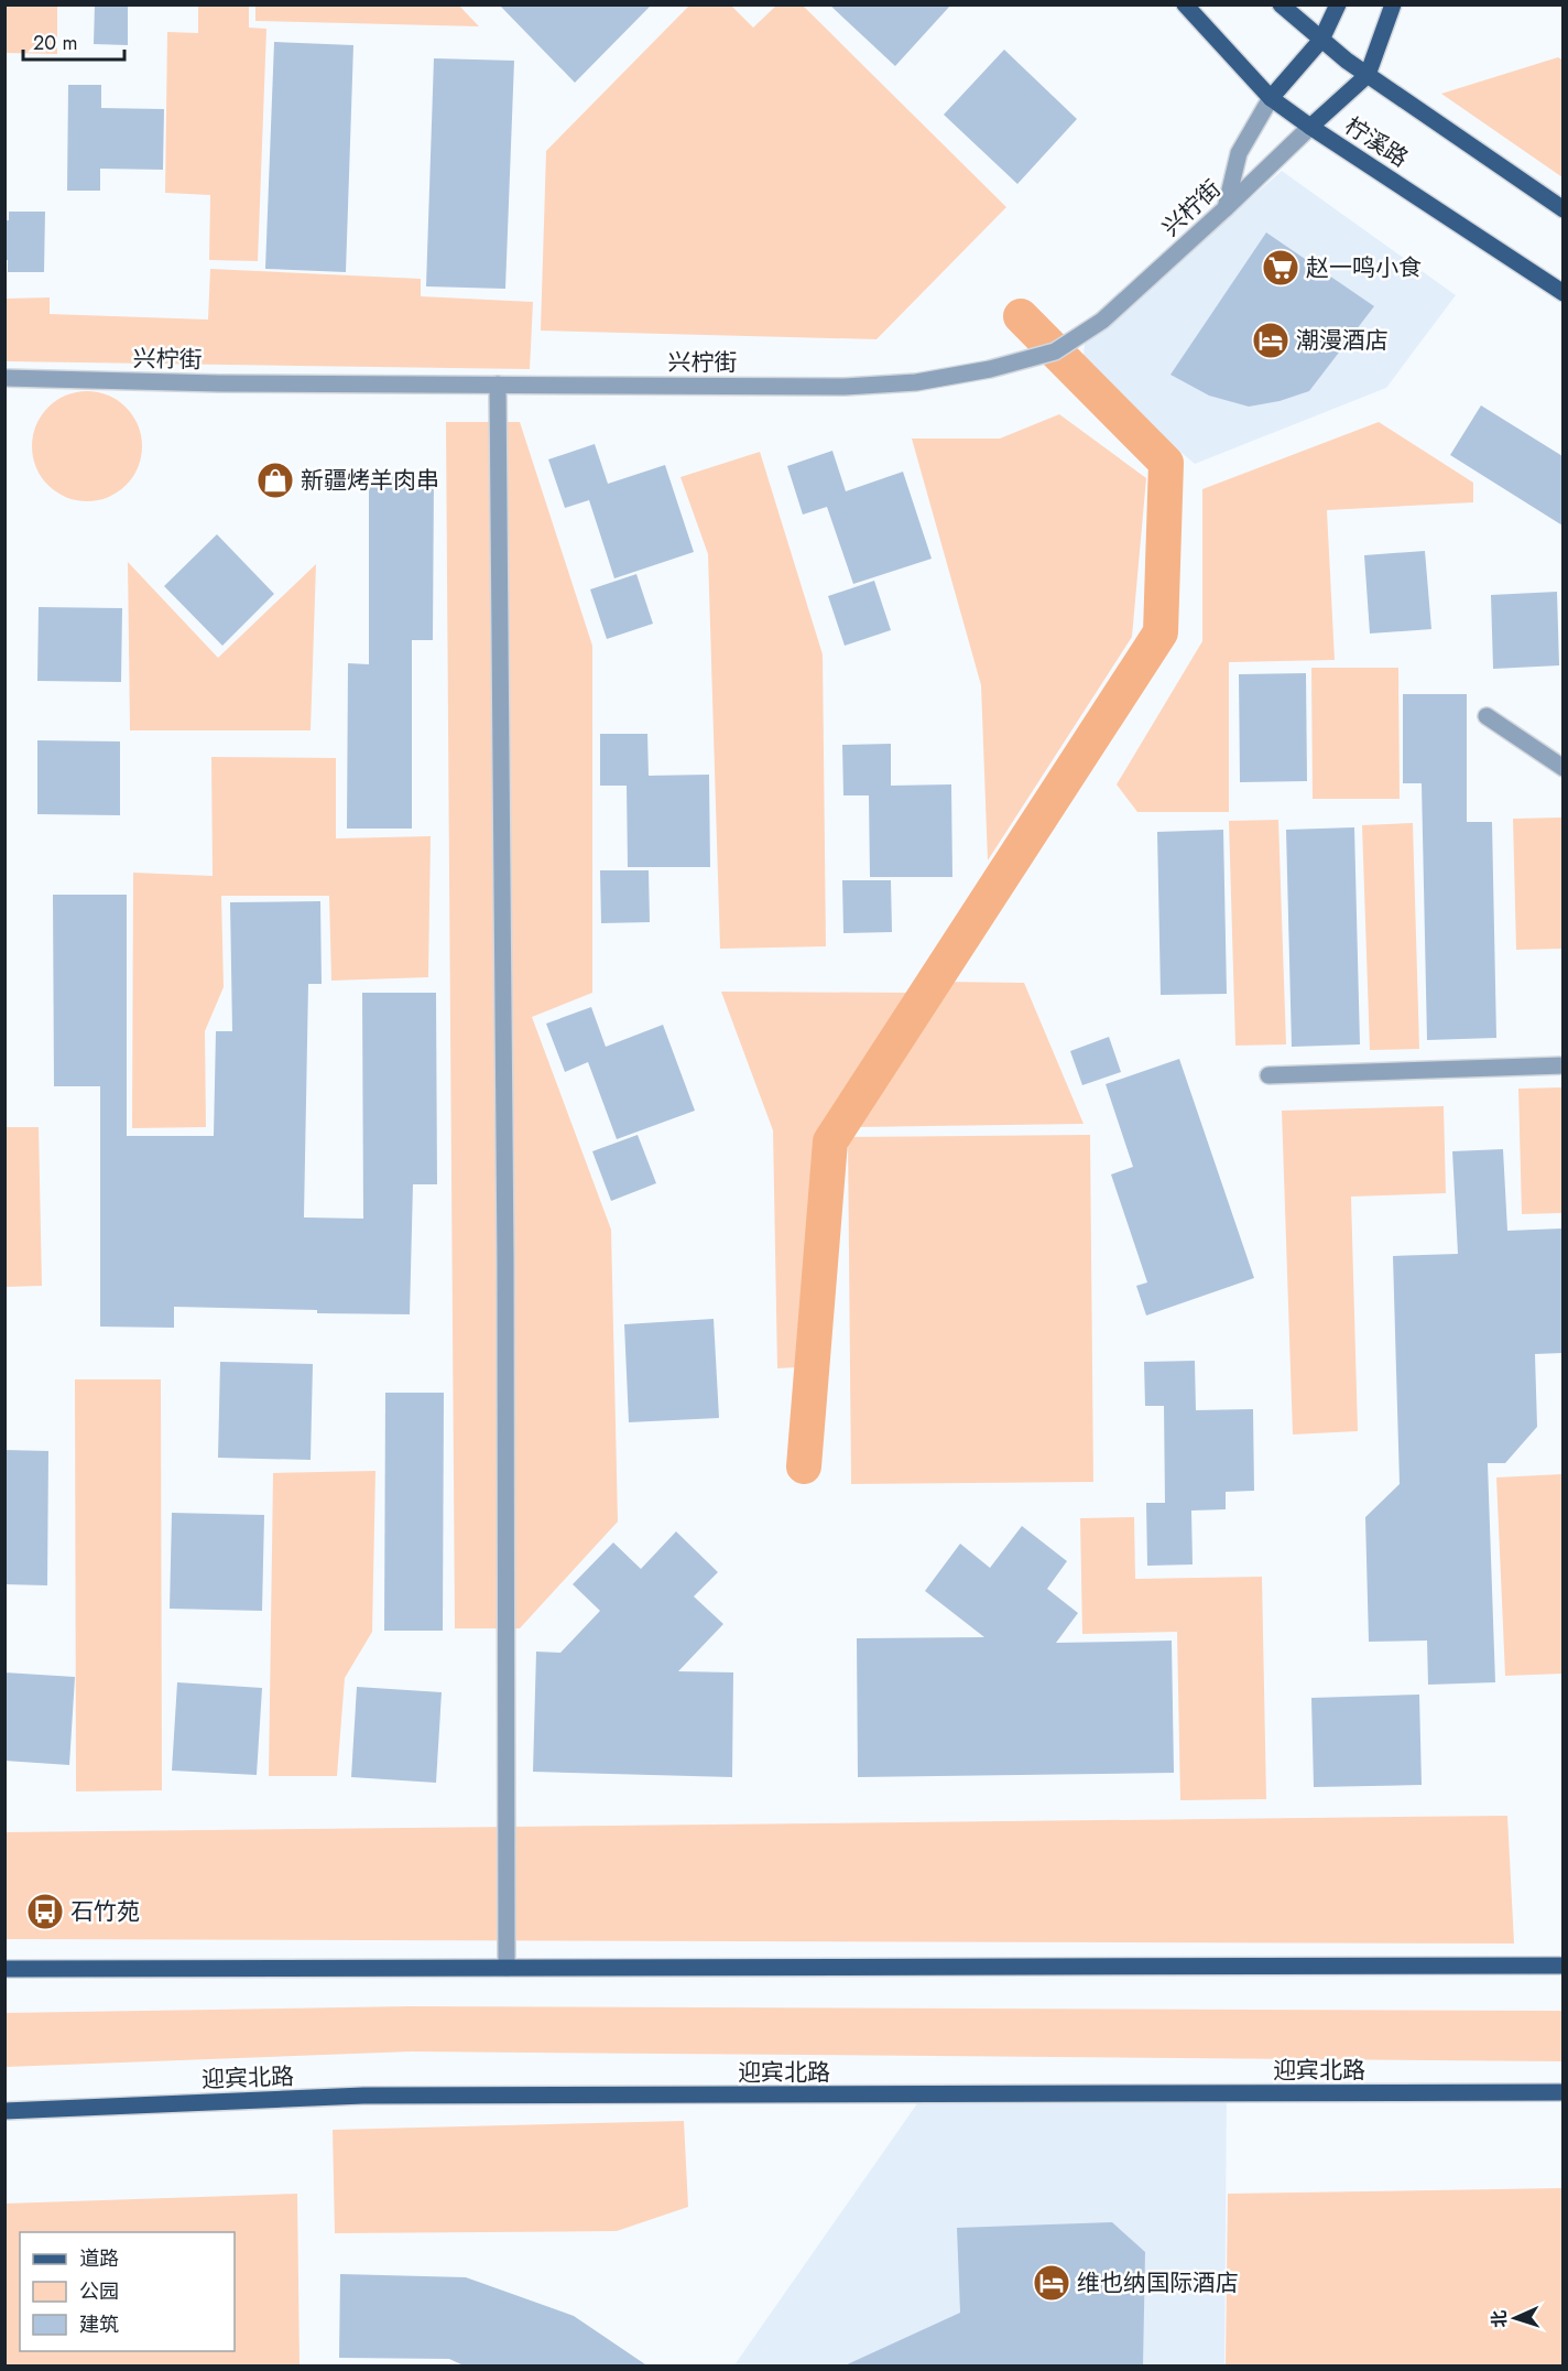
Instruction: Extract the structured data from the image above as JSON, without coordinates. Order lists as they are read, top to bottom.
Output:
{
  "streets": {
    "main road": ["柠溪路", "迎宾北路"],
    "street": ["兴柠街"]
  },
  "crossings": [
    ["柠溪路", "兴柠街"]
  ],
  "places": {
    "supermarket": ["赵一鸣小食"],
    "hotel": ["潮漫酒店", "维也纳国际酒店"],
    "shop": ["新疆烤羊肉串"],
    "bus stop": ["石竹苑"]
  },
  "legend": ["道路", "公园", "建筑"],
  "scale_bar": "20 m",
  "north": "left"
}
